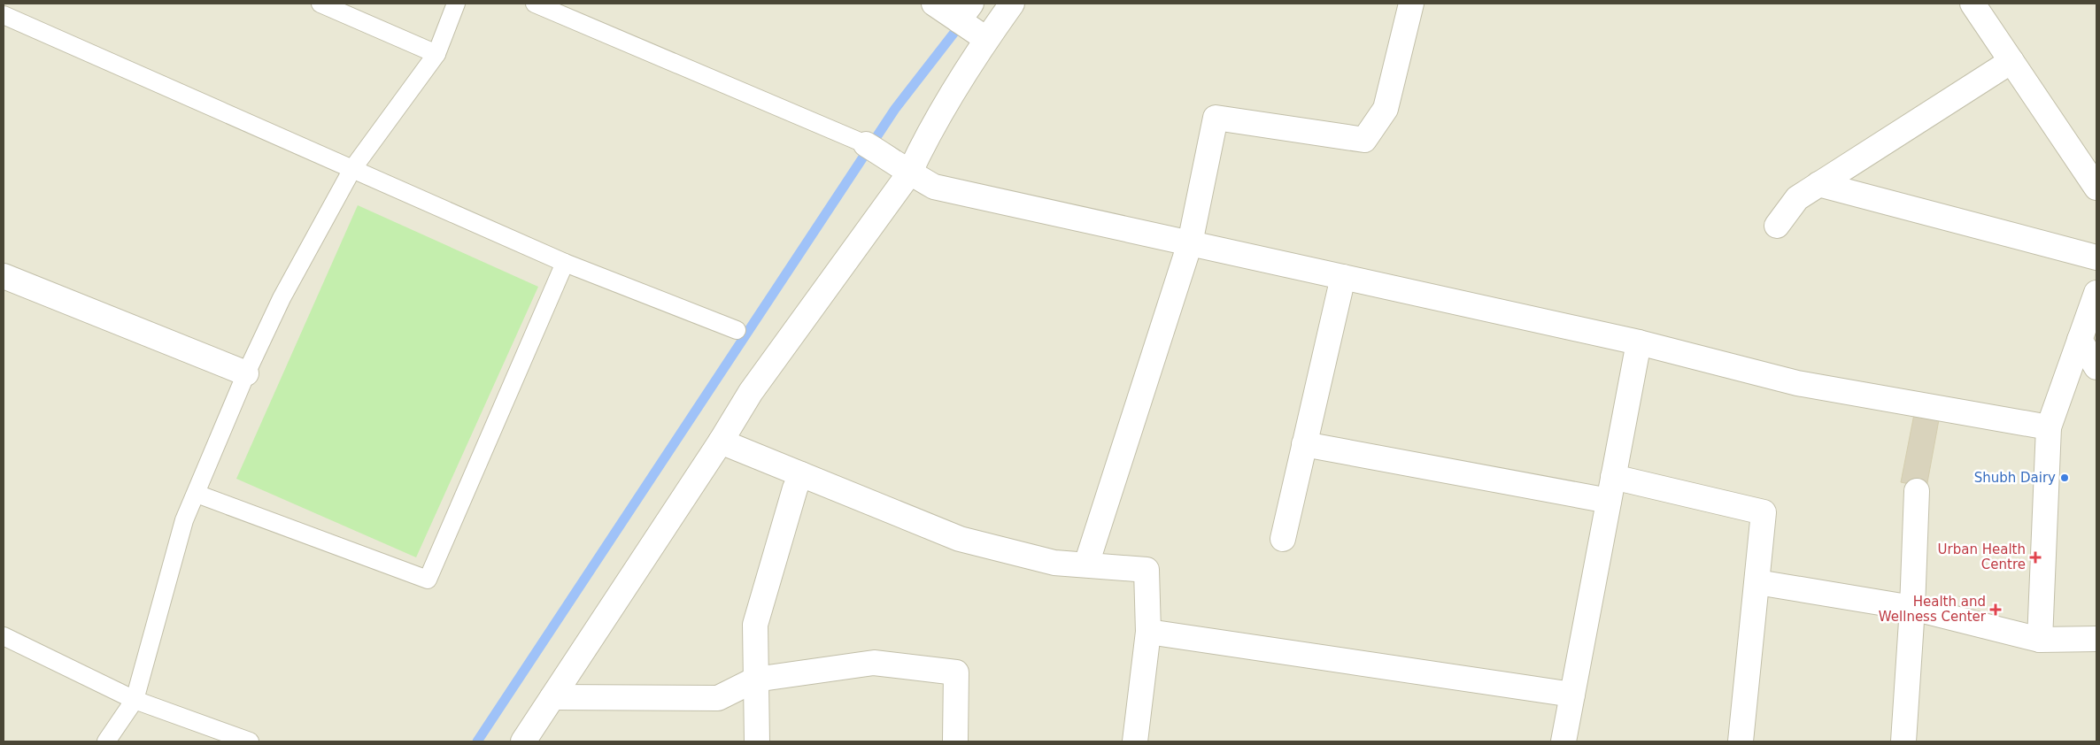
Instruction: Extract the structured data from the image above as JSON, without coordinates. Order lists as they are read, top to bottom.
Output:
{
  "places": {
    "other": ["Shubh Dairy"],
    "health": ["Urban Health Centre", "Health and Wellness Center"]
  }
}
